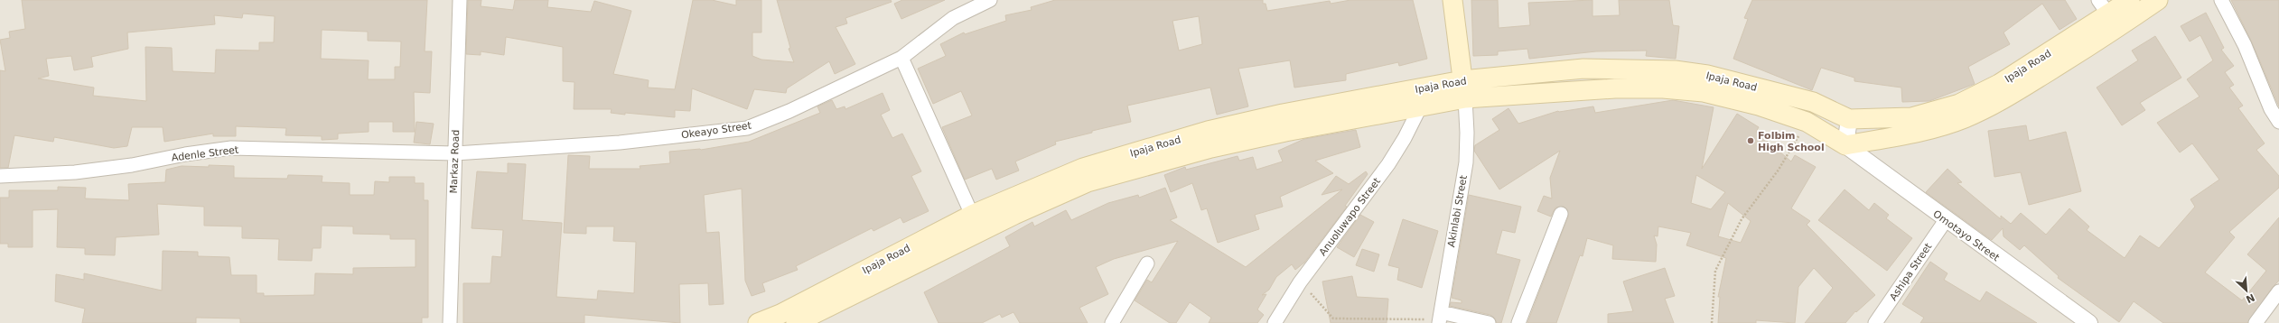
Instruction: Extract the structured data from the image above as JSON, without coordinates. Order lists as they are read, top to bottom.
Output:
{
  "streets": {
    "main road": ["Ipaja Road"],
    "street": [
      "Okeayo Street",
      "Adenle Street",
      "Markaz Road",
      "Akinlabi Street",
      "Anuoluwapo Street",
      "Omotayo Street",
      "Ashipa Street"
    ]
  },
  "crossings": [
    ["Ipaja Road", "Akinlabi Street"],
    ["Ipaja Road", "Anuoluwapo Street"],
    ["Ipaja Road", "Omotayo Street"],
    ["Okeayo Street", "Adenle Street"],
    ["Okeayo Street", "Markaz Road"],
    ["Adenle Street", "Markaz Road"],
    ["Omotayo Street", "Ashipa Street"]
  ],
  "places": ["Folbim High School"],
  "north": "bottom right"
}
